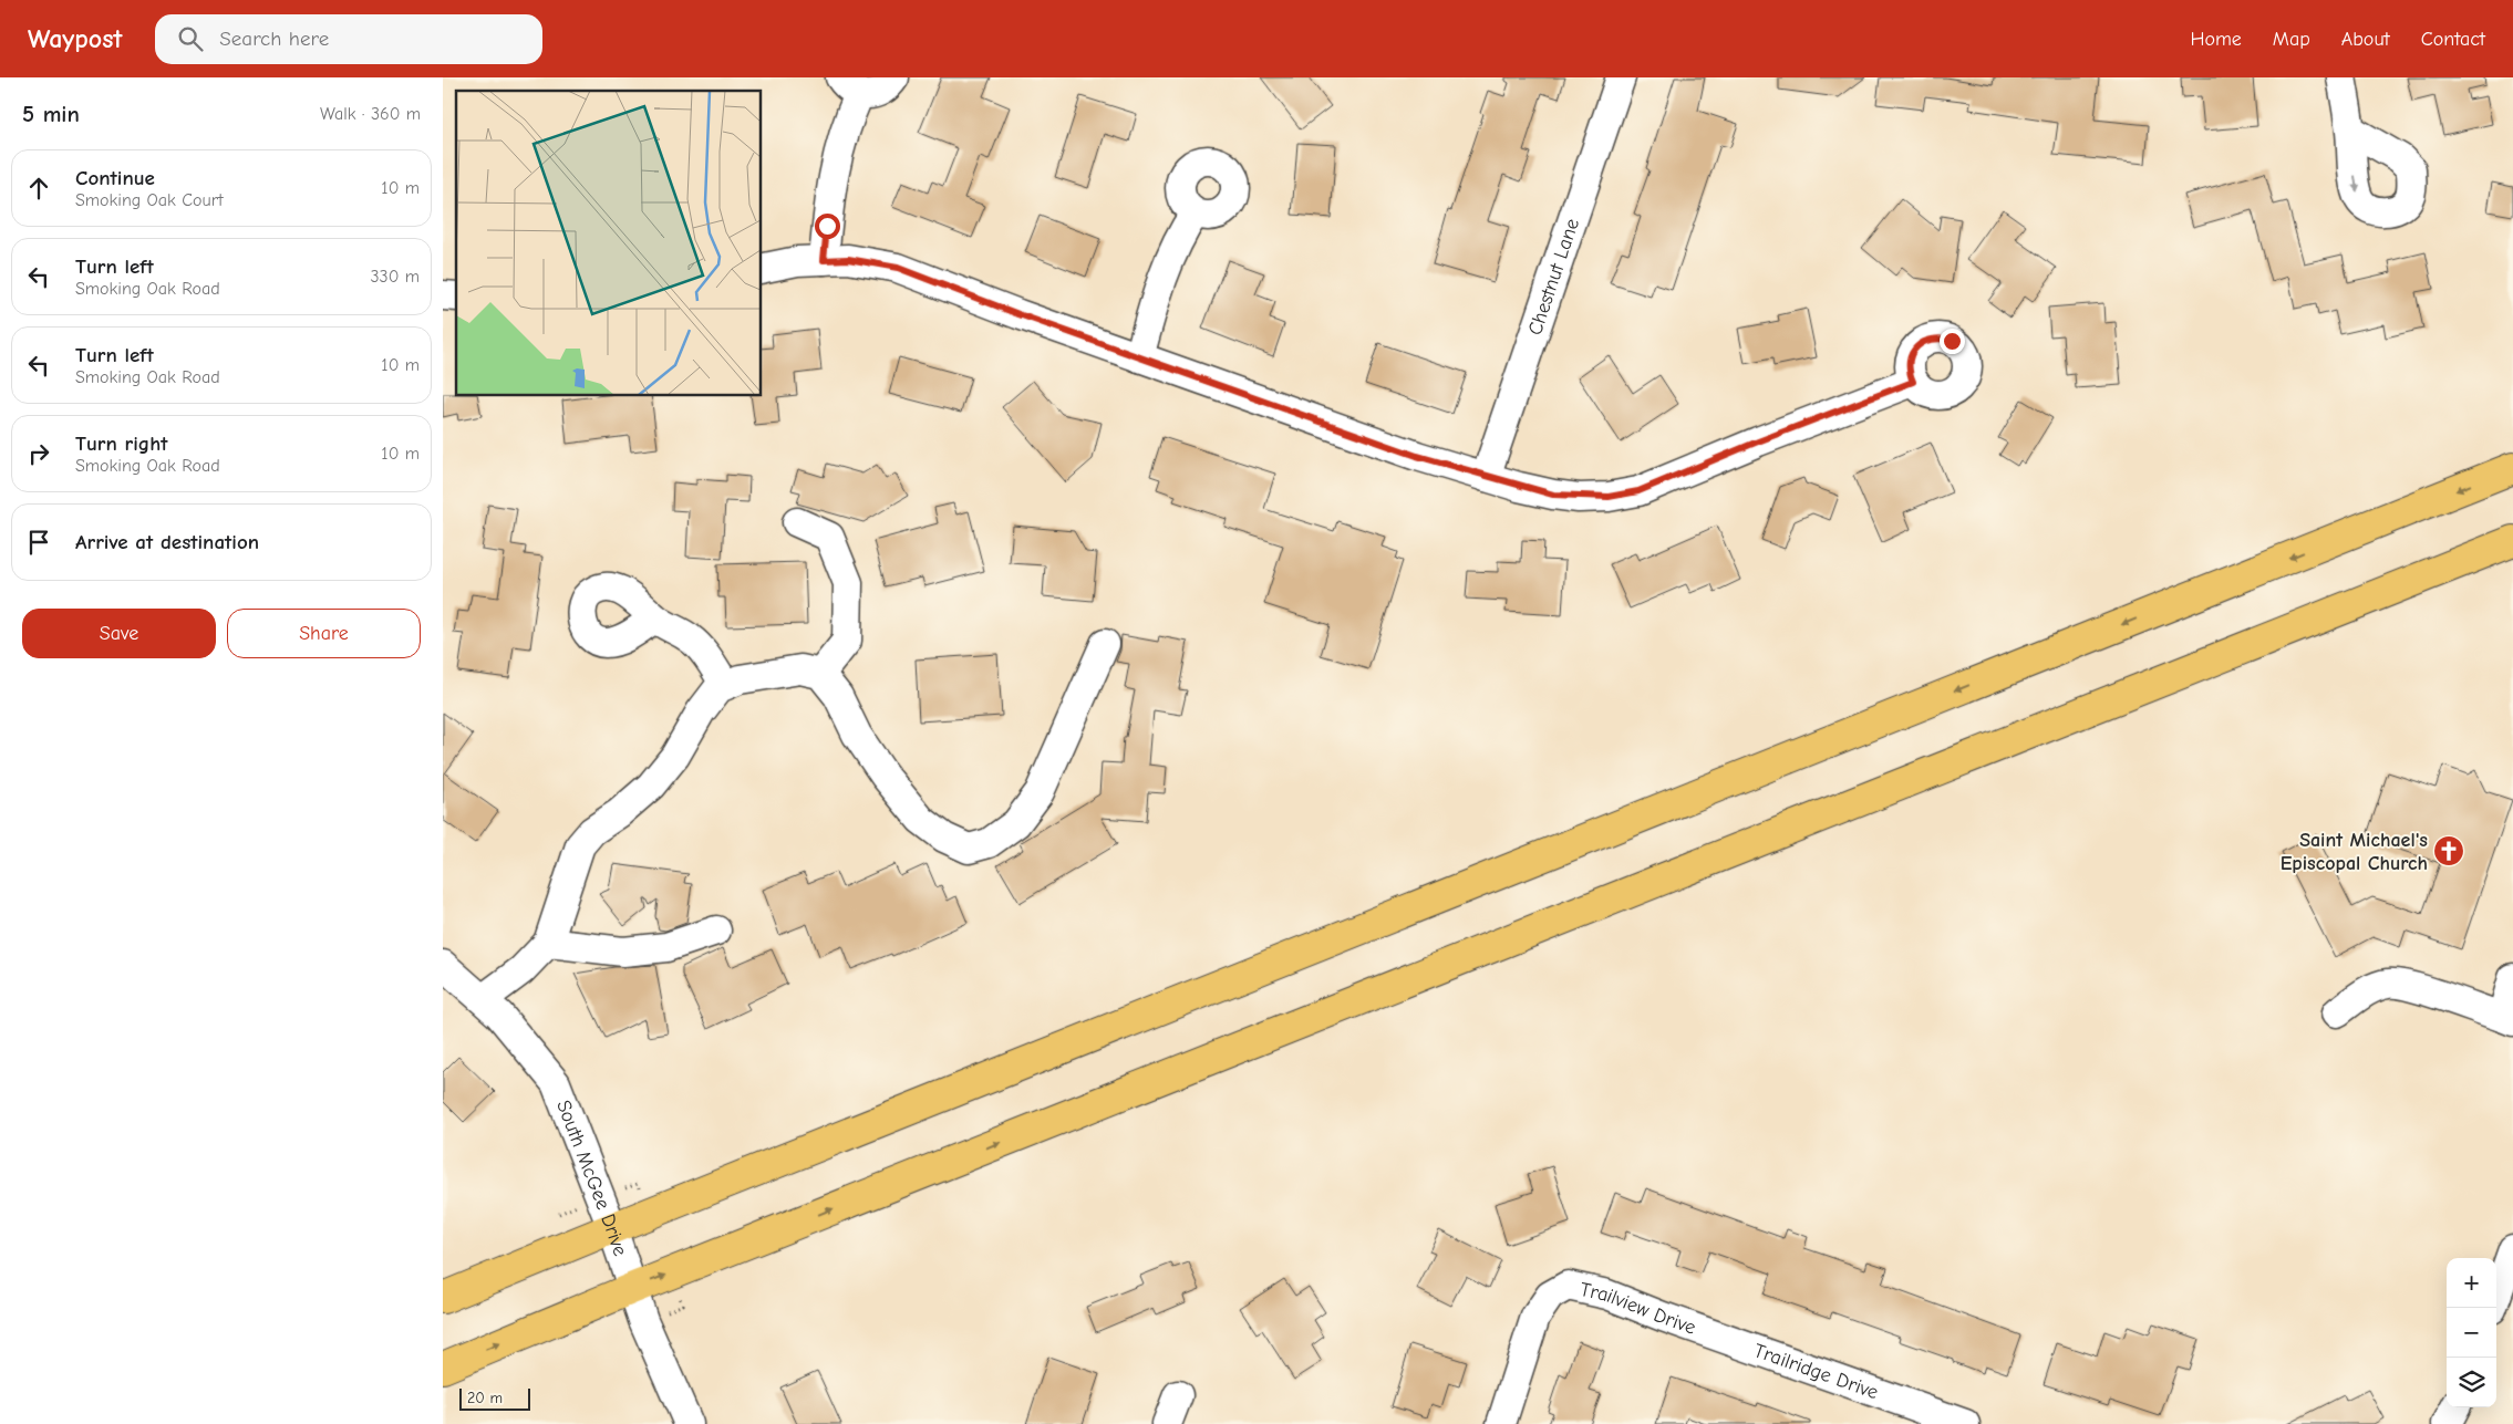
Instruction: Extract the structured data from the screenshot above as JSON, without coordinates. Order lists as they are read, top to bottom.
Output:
{
  "streets": {
    "street": [
      "Chestnut Lane",
      "South McGee Drive",
      "Trailview Drive",
      "Trailridge Drive"
    ]
  },
  "crossings": [
    ["Trailview Drive", "Trailridge Drive"]
  ],
  "places": {
    "church": ["Saint Michael's Episcopal Church"]
  },
  "scale_bar": "20 m",
  "page": {
    "header": "Waypost",
    "search": "Search here",
    "nav": [
      "Home",
      "Map",
      "About",
      "Contact"
    ],
    "heading": ["5 min", "Walk · 360 m"],
    "list": [
      ["Continue", "Smoking Oak Court", "10 m"],
      ["Turn left", "Smoking Oak Road", "330 m"],
      ["Turn left", "Smoking Oak Road", "10 m"],
      ["Turn right", "Smoking Oak Road", "10 m"],
      "Arrive at destination"
    ],
    "buttons": ["Save", "Share"],
    "map_buttons": ["+", "−"],
    "scale": "20 m"
  }
}
